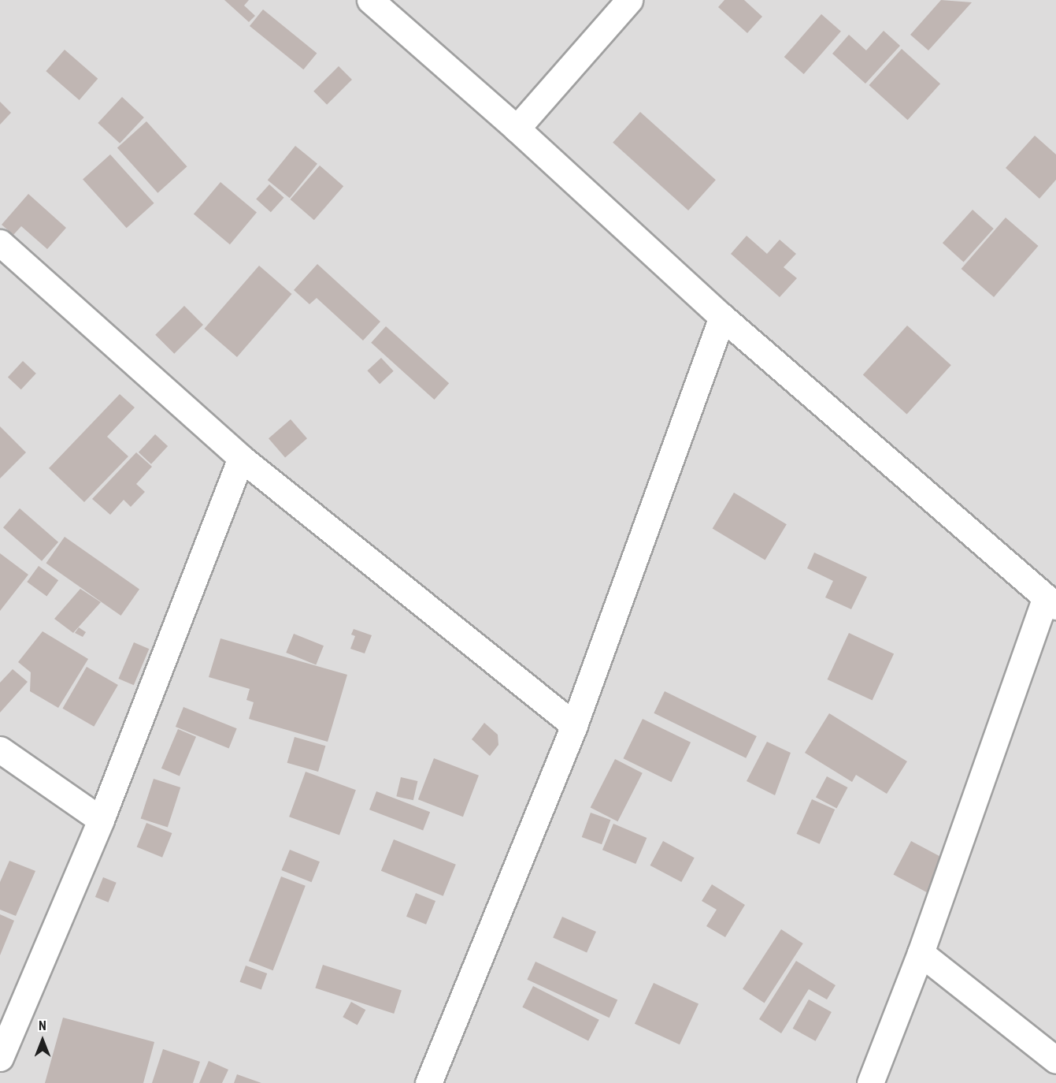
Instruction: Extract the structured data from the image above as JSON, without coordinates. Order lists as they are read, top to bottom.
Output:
{
  "north": "top"
}
